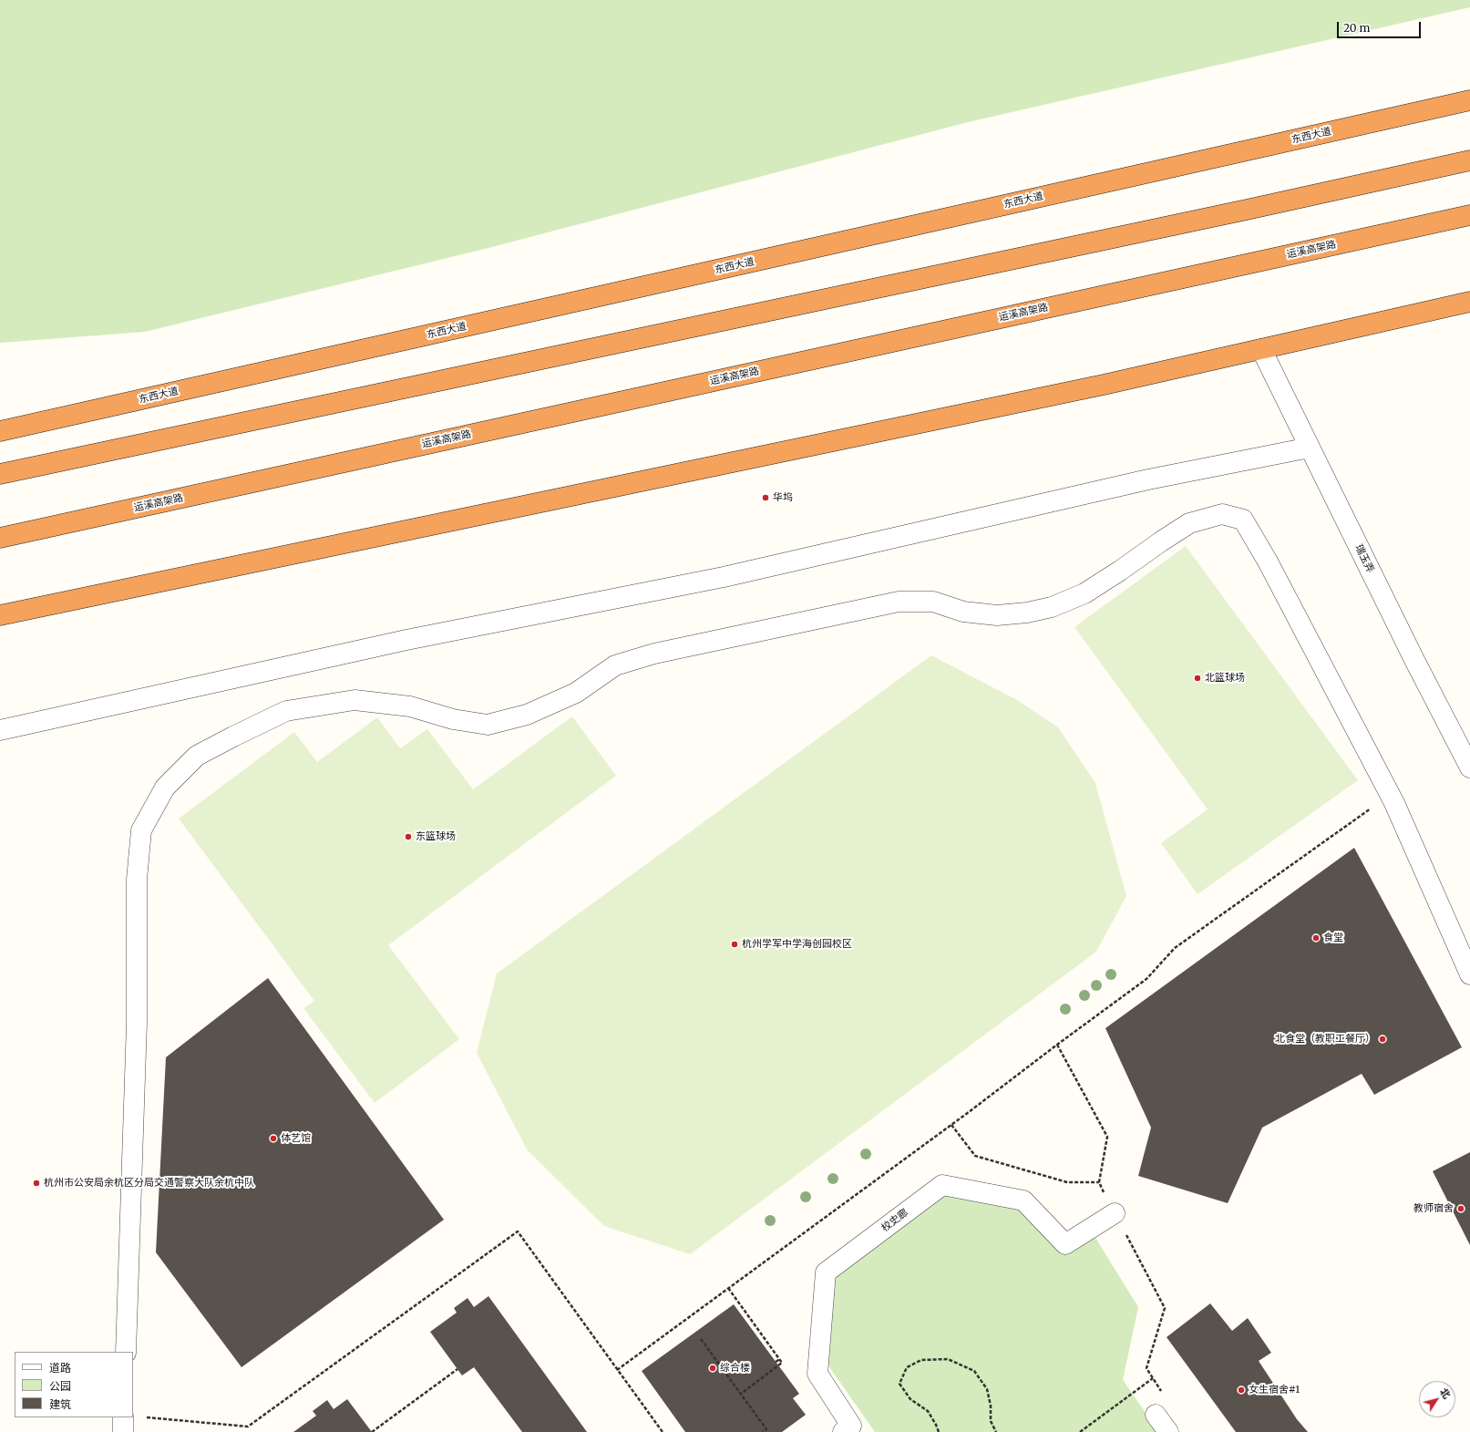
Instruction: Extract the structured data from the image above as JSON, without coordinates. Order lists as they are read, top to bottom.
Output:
{
  "streets": {
    "highway": ["东西大道", "运溪高架路"],
    "street": ["瑞玉弄", "校史廊"]
  },
  "places": [
    "华坞",
    "北篮球场",
    "东篮球场",
    "食堂",
    "杭州学军中学海创园校区",
    "北食堂（教职工餐厅）",
    "体艺馆",
    "杭州市公安局余杭区分局交通警察大队余杭中队",
    "教师宿舍",
    "综合楼",
    "女生宿舍#1"
  ],
  "legend": ["道路", "公园", "建筑"],
  "scale_bar": "20 m",
  "north": "top right"
}
